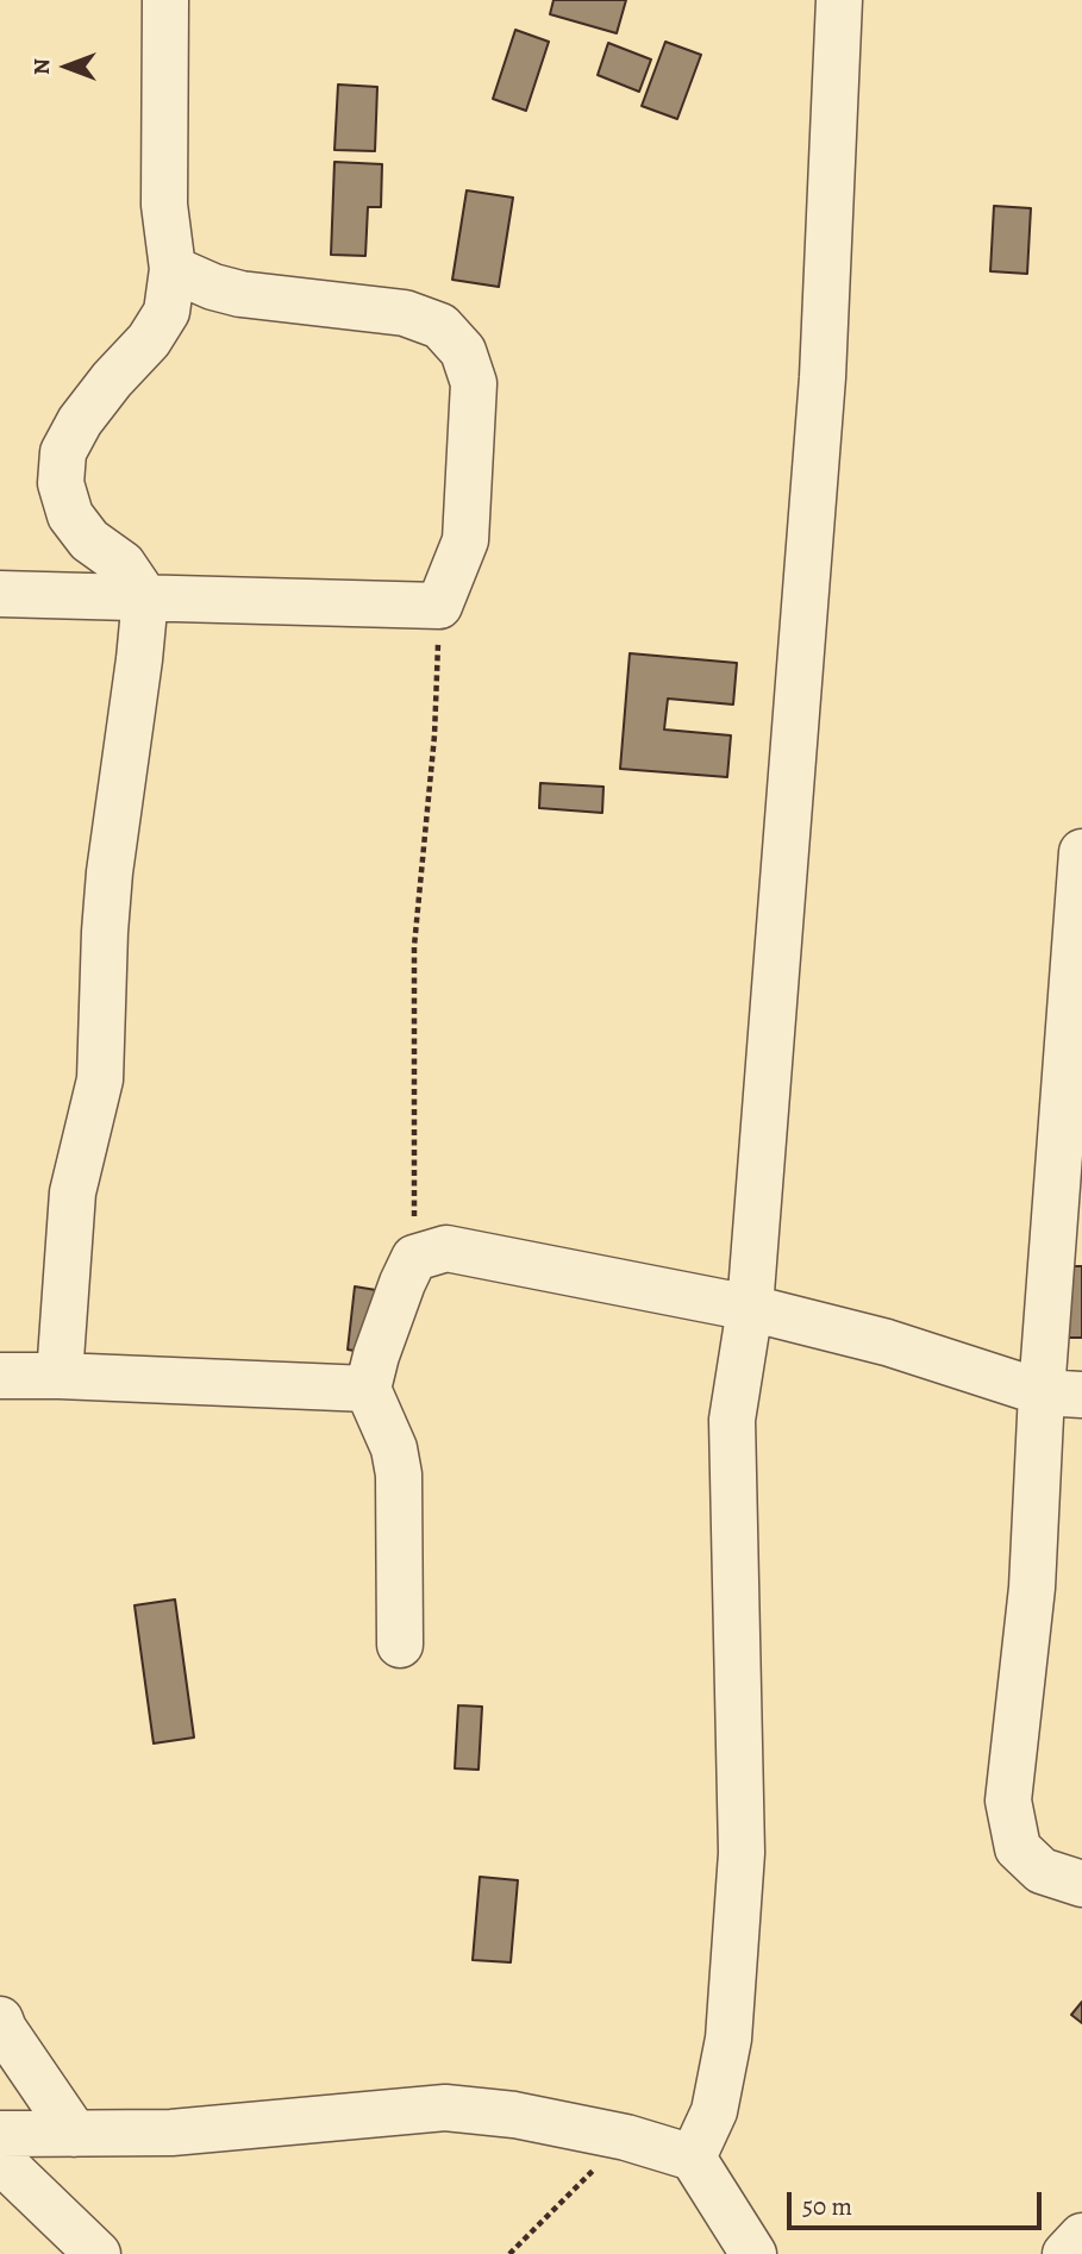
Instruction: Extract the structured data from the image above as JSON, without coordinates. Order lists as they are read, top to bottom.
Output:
{
  "scale_bar": "50 m",
  "north": "left"
}
